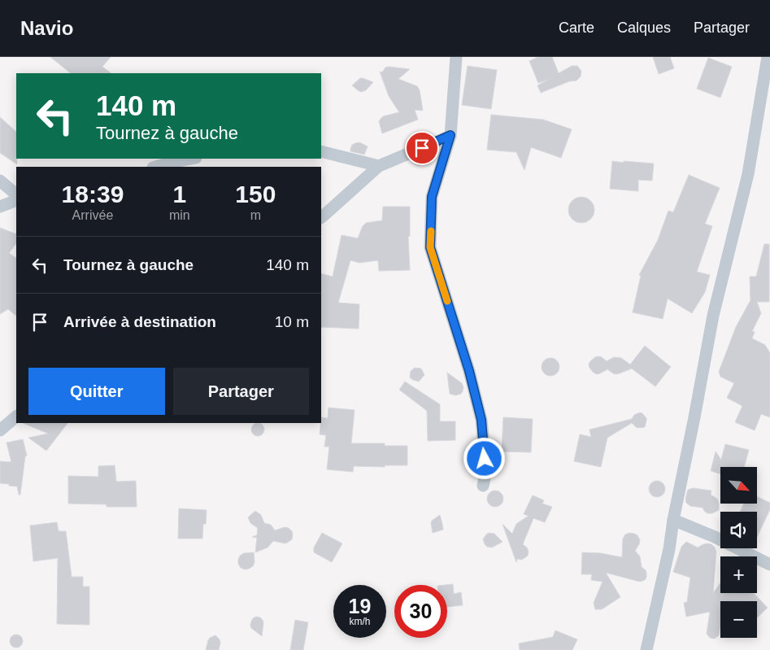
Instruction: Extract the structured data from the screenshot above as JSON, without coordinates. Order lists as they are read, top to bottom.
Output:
{
  "north": "bottom right",
  "page": {
    "header": "Navio",
    "nav": ["Carte", "Calques", "Partager"],
    "turn": ["140 m", "Tournez à gauche"],
    "eta": [
      "18:39",
      "Arrivée",
      "1",
      "min",
      "150",
      "m"
    ],
    "list": [
      {
        "name": "Tournez à gauche",
        "value": "140 m"
      },
      {
        "name": "Arrivée à destination",
        "value": "10 m"
      }
    ],
    "buttons": ["Quitter", "Partager"],
    "map_buttons": ["+", "−"],
    "speed": "19 km/h",
    "limit": "30"
  }
}
